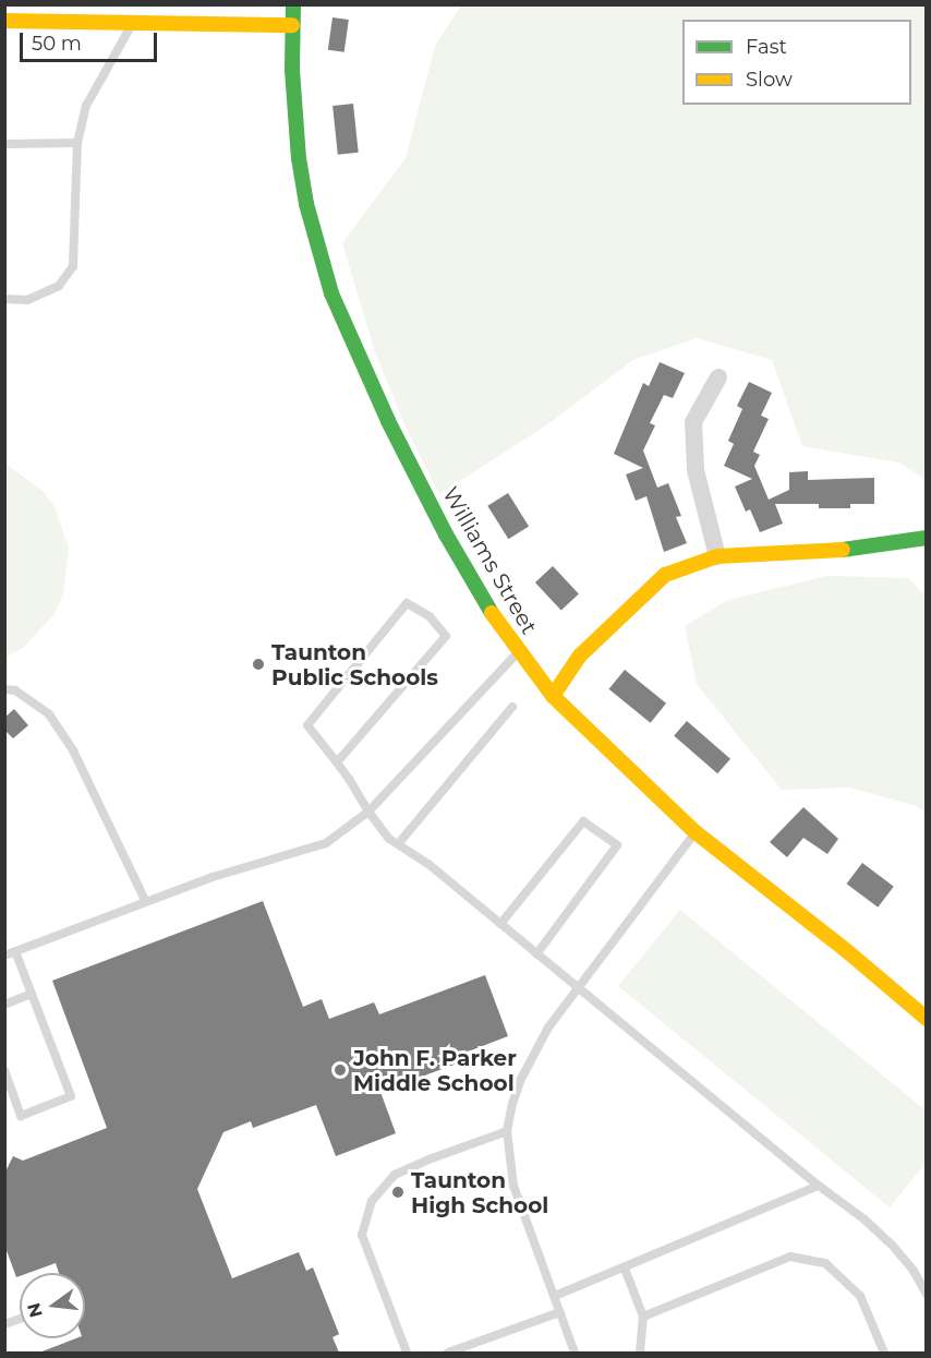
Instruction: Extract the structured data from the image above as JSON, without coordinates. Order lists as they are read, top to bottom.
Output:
{
  "streets": {
    "street": ["Williams Street"]
  },
  "places": ["Taunton Public Schools", "John F. Parker Middle School", "Taunton High School"],
  "legend": ["Fast", "Slow"],
  "scale_bar": "50 m",
  "north": "left"
}
